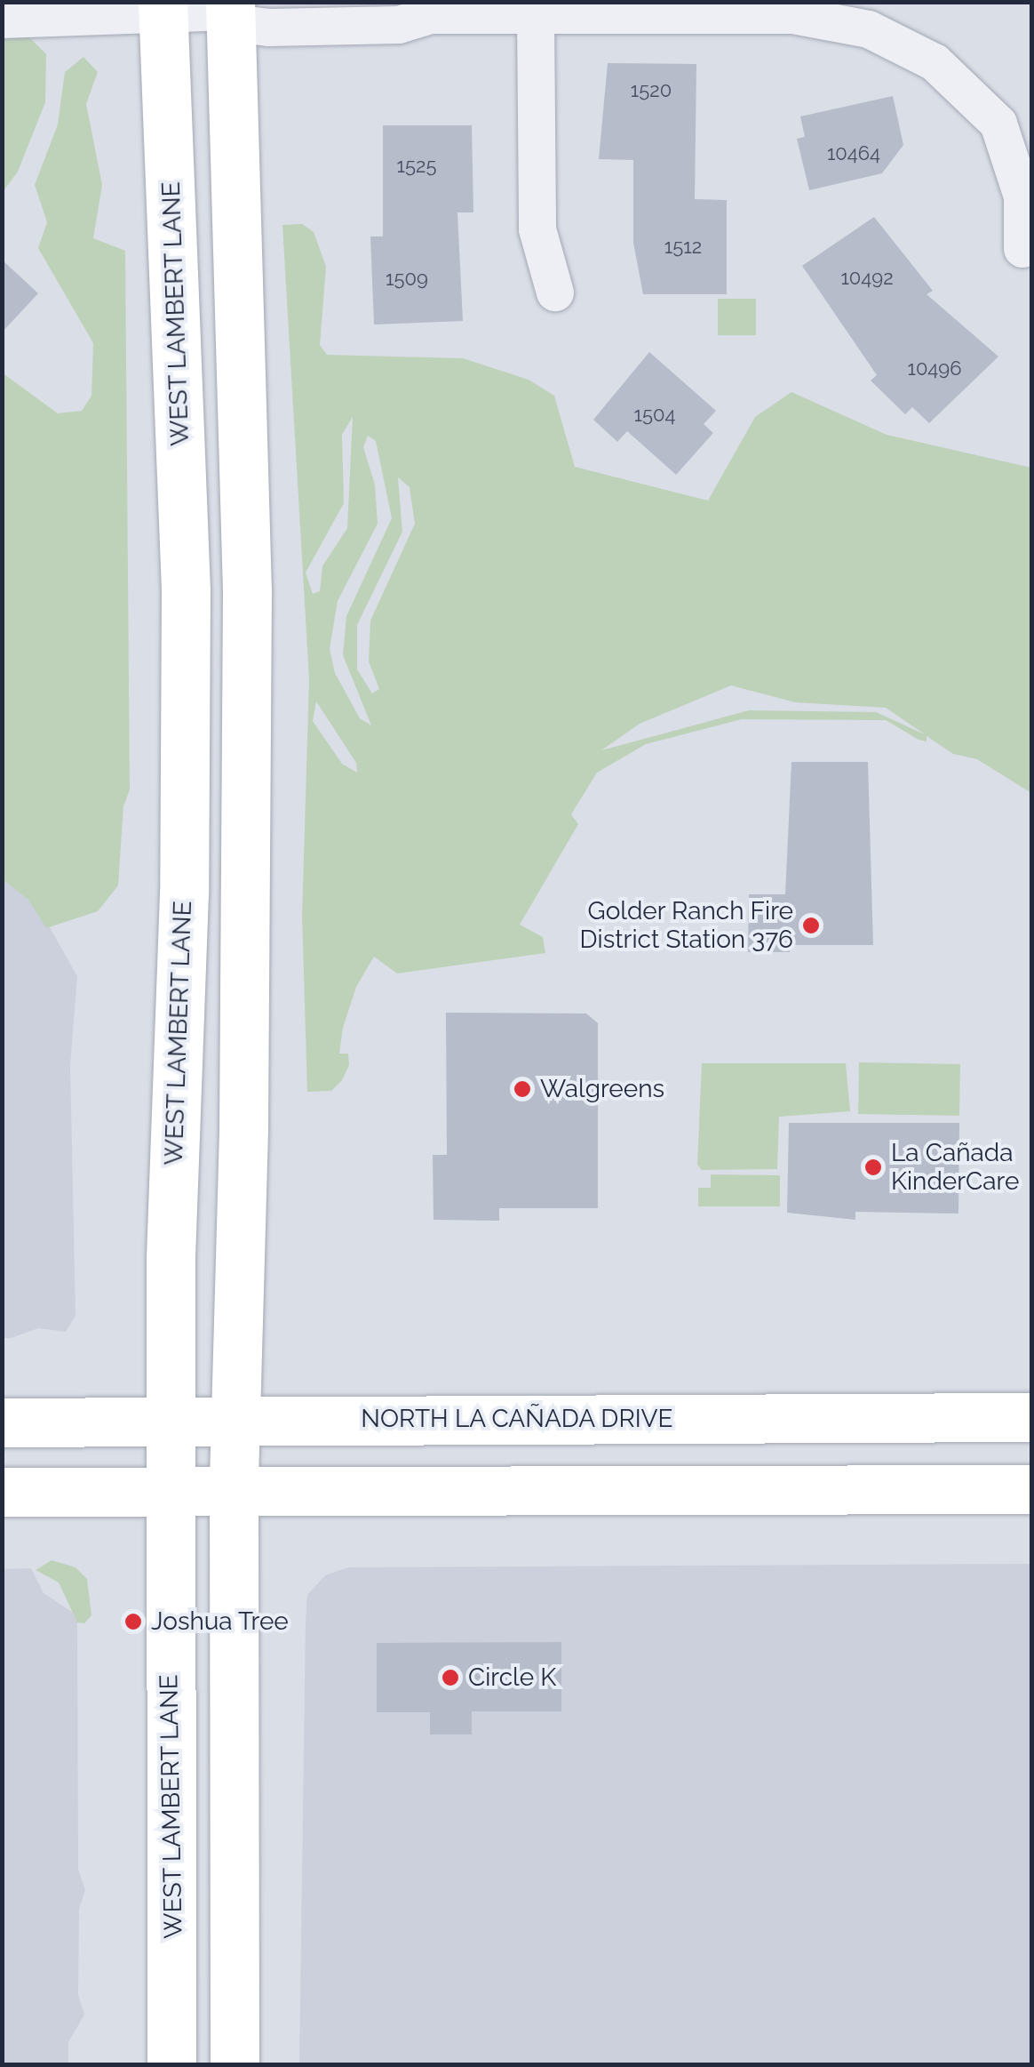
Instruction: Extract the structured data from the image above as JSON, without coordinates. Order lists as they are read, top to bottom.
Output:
{
  "streets": {
    "main road": ["WEST LAMBERT LANE", "NORTH LA CAÑADA DRIVE"]
  },
  "crossings": [
    ["WEST LAMBERT LANE", "NORTH LA CAÑADA DRIVE"]
  ],
  "places": [
    "Golder Ranch Fire District Station 376",
    "Walgreens",
    "La Cañada KinderCare",
    "Joshua Tree",
    "Circle K"
  ],
  "house_numbers": [
    "1520",
    "10464",
    "1525",
    "1512",
    "10492",
    "1509",
    "10496",
    "1504"
  ]
}
